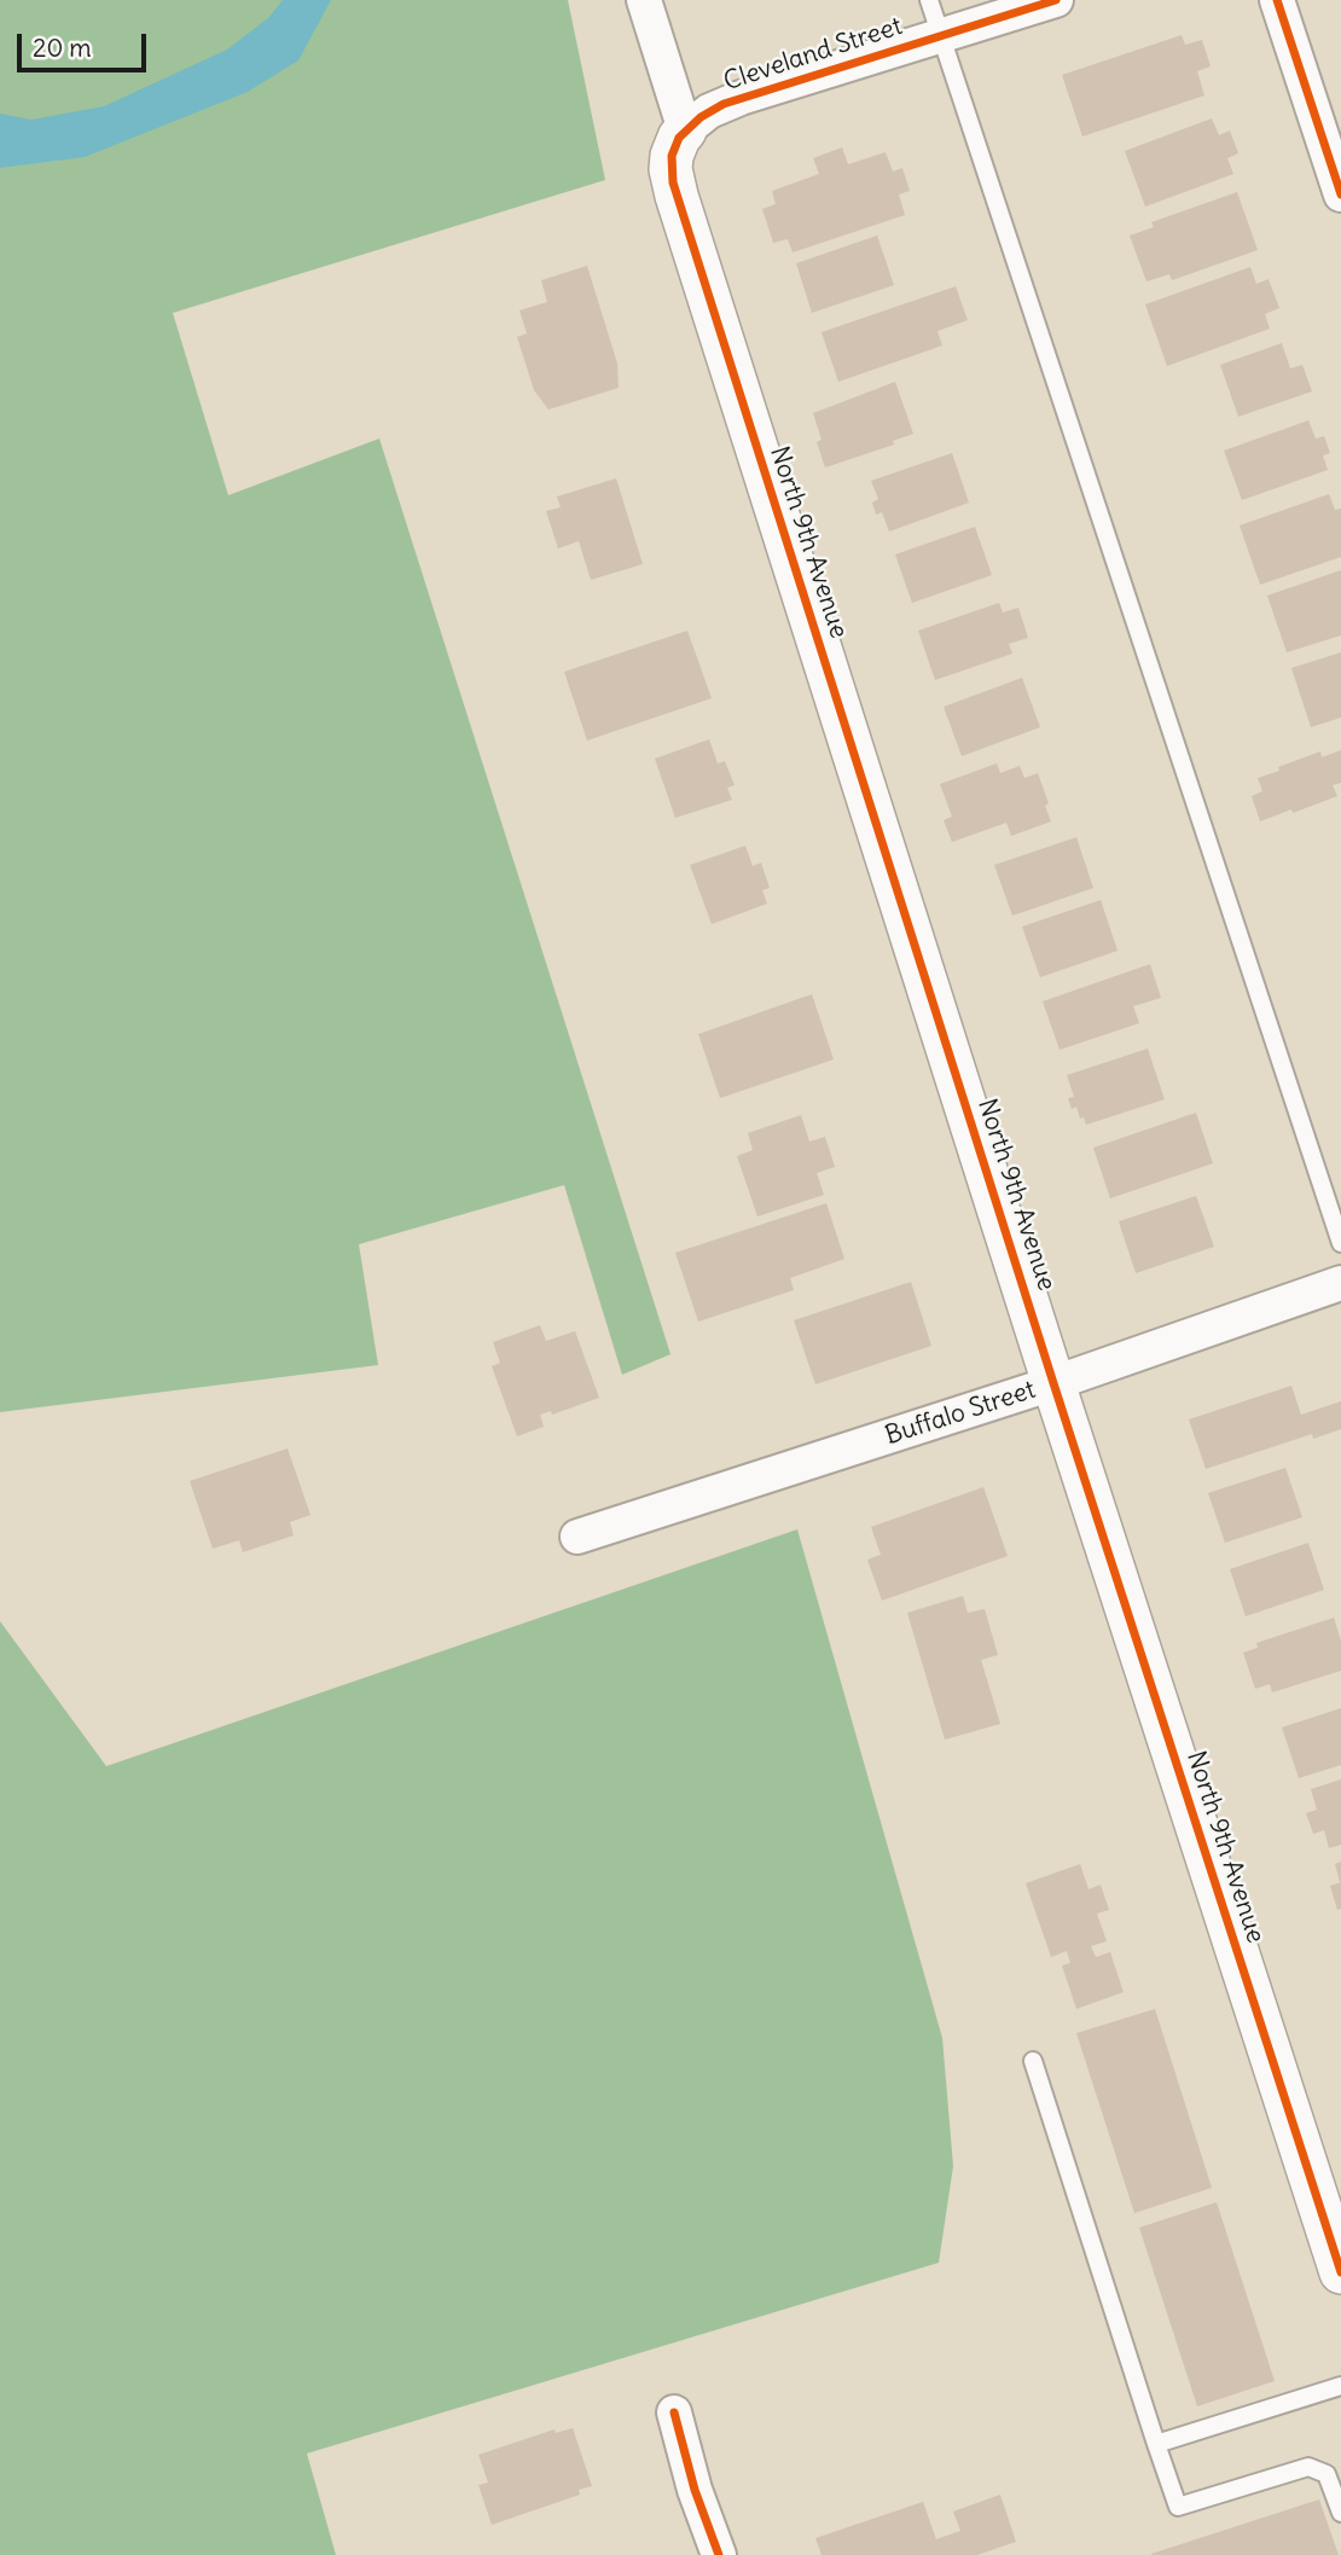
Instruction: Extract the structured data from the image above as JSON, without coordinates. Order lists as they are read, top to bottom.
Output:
{
  "streets": {
    "street": ["Cleveland Street", "North 9th Avenue", "Buffalo Street"]
  },
  "crossings": [
    ["Cleveland Street", "North 9th Avenue"],
    ["North 9th Avenue", "Buffalo Street"]
  ],
  "scale_bar": "20 m"
}
